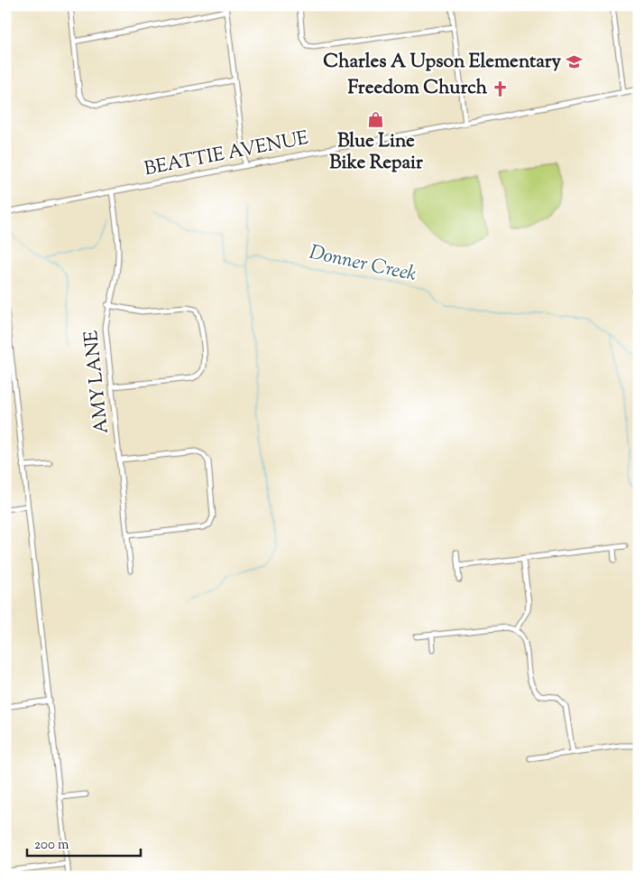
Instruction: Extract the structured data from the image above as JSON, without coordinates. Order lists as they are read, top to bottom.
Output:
{
  "streets": {
    "street": ["BEATTIE AVENUE", "AMY LANE"]
  },
  "crossings": [
    ["BEATTIE AVENUE", "AMY LANE"]
  ],
  "water": ["Donner Creek"],
  "places": {
    "school or university": ["Charles A Upson Elementary"],
    "church": ["Freedom Church"],
    "shop": ["Blue Line Bike Repair"]
  },
  "scale_bar": "200 m"
}
